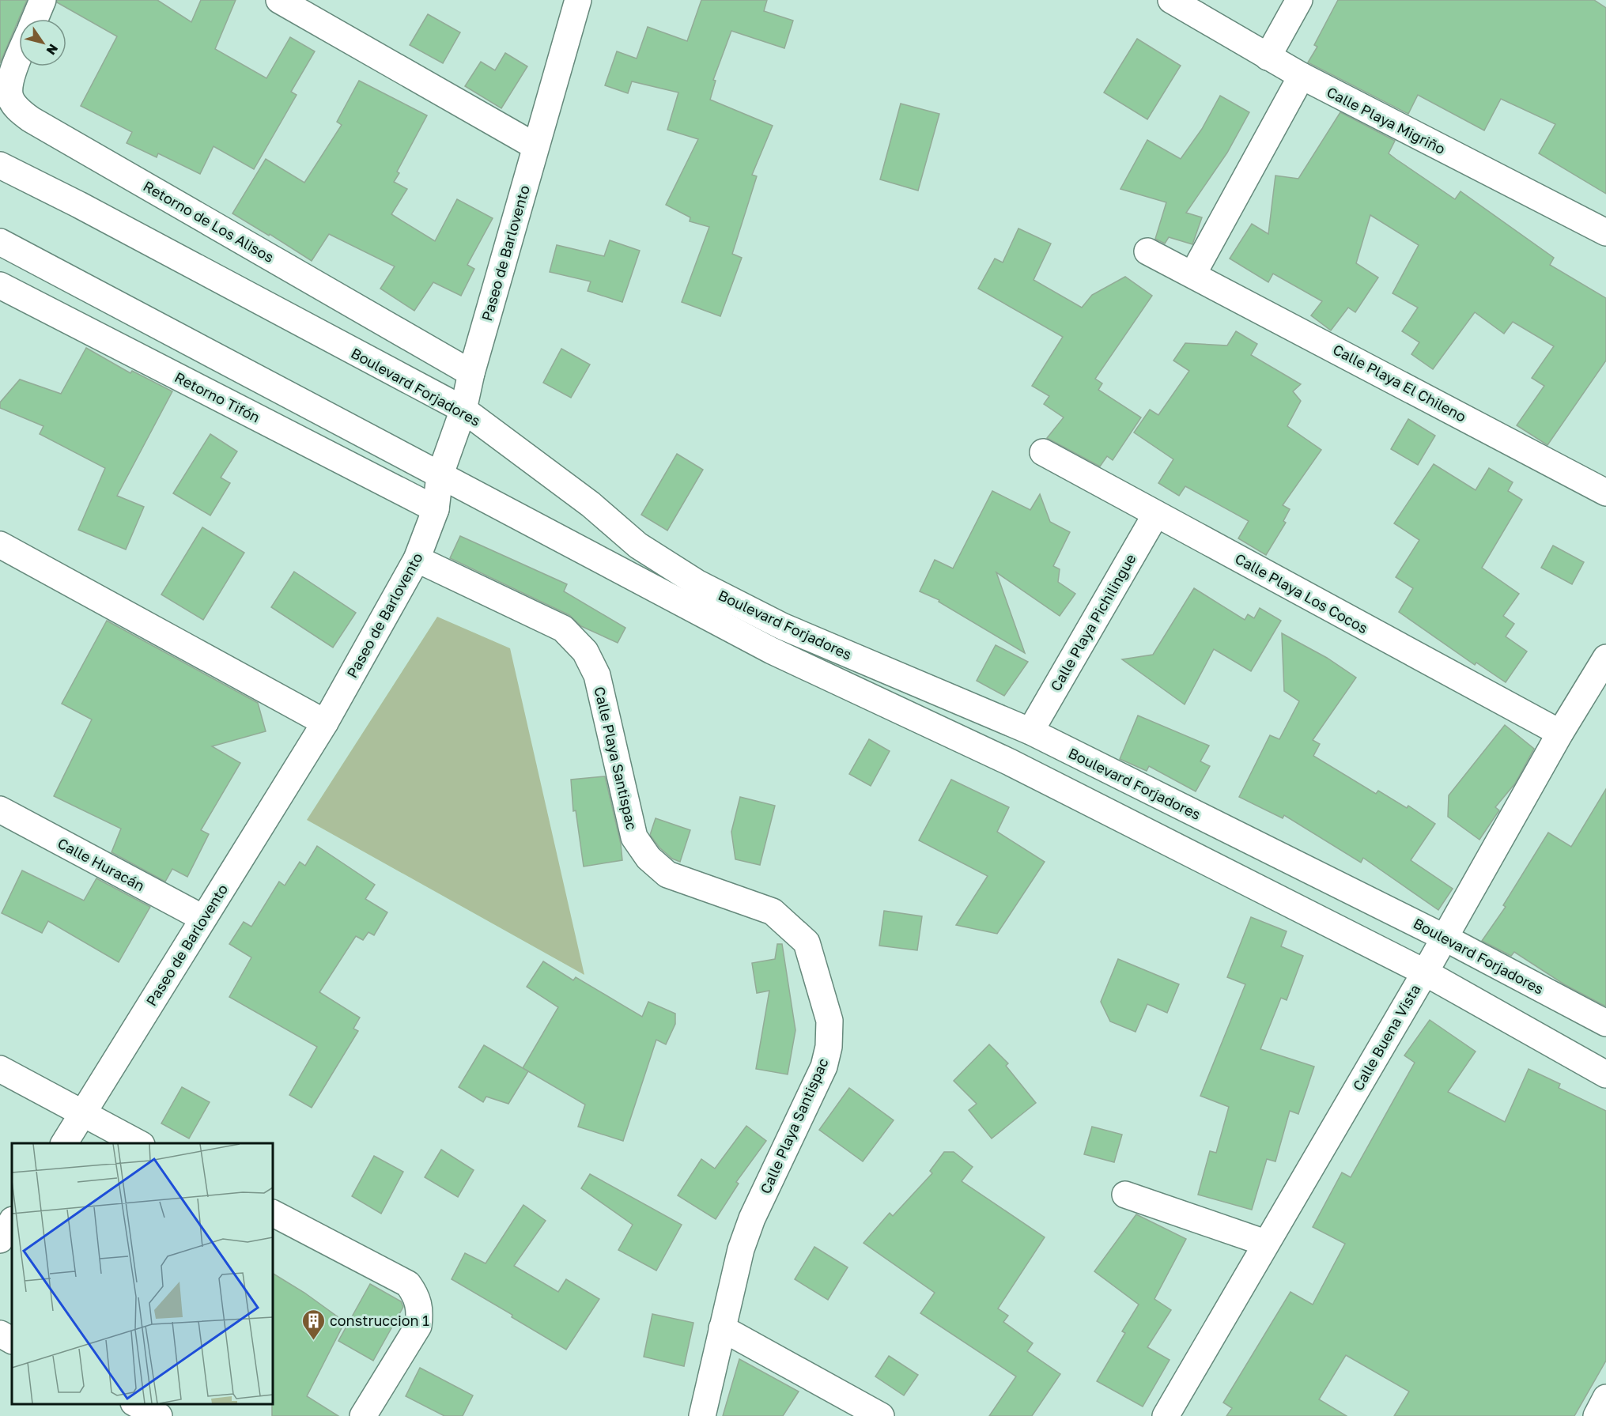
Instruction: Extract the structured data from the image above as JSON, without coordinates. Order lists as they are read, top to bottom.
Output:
{
  "streets": {
    "street": [
      "Calle Playa Migriño",
      "Retorno de Los Alisos",
      "Paseo de Barlovento",
      "Calle Playa El Chileno",
      "Boulevard Forjadores",
      "Retorno Tifón",
      "Calle Playa Los Cocos",
      "Calle Playa Pichilingue",
      "Calle Playa Santispac",
      "Calle Huracán",
      "Calle Buena Vista"
    ]
  },
  "crossings": [
    ["Retorno de Los Alisos", "Paseo de Barlovento"],
    ["Paseo de Barlovento", "Boulevard Forjadores"],
    ["Paseo de Barlovento", "Retorno Tifón"],
    ["Paseo de Barlovento", "Calle Playa Santispac"],
    ["Paseo de Barlovento", "Calle Huracán"],
    ["Boulevard Forjadores", "Calle Playa Pichilingue"],
    ["Boulevard Forjadores", "Calle Buena Vista"],
    ["Calle Playa Los Cocos", "Calle Playa Pichilingue"],
    ["Calle Playa Los Cocos", "Calle Buena Vista"]
  ],
  "places": {
    "building": ["construccion 1"]
  },
  "north": "bottom right"
}
